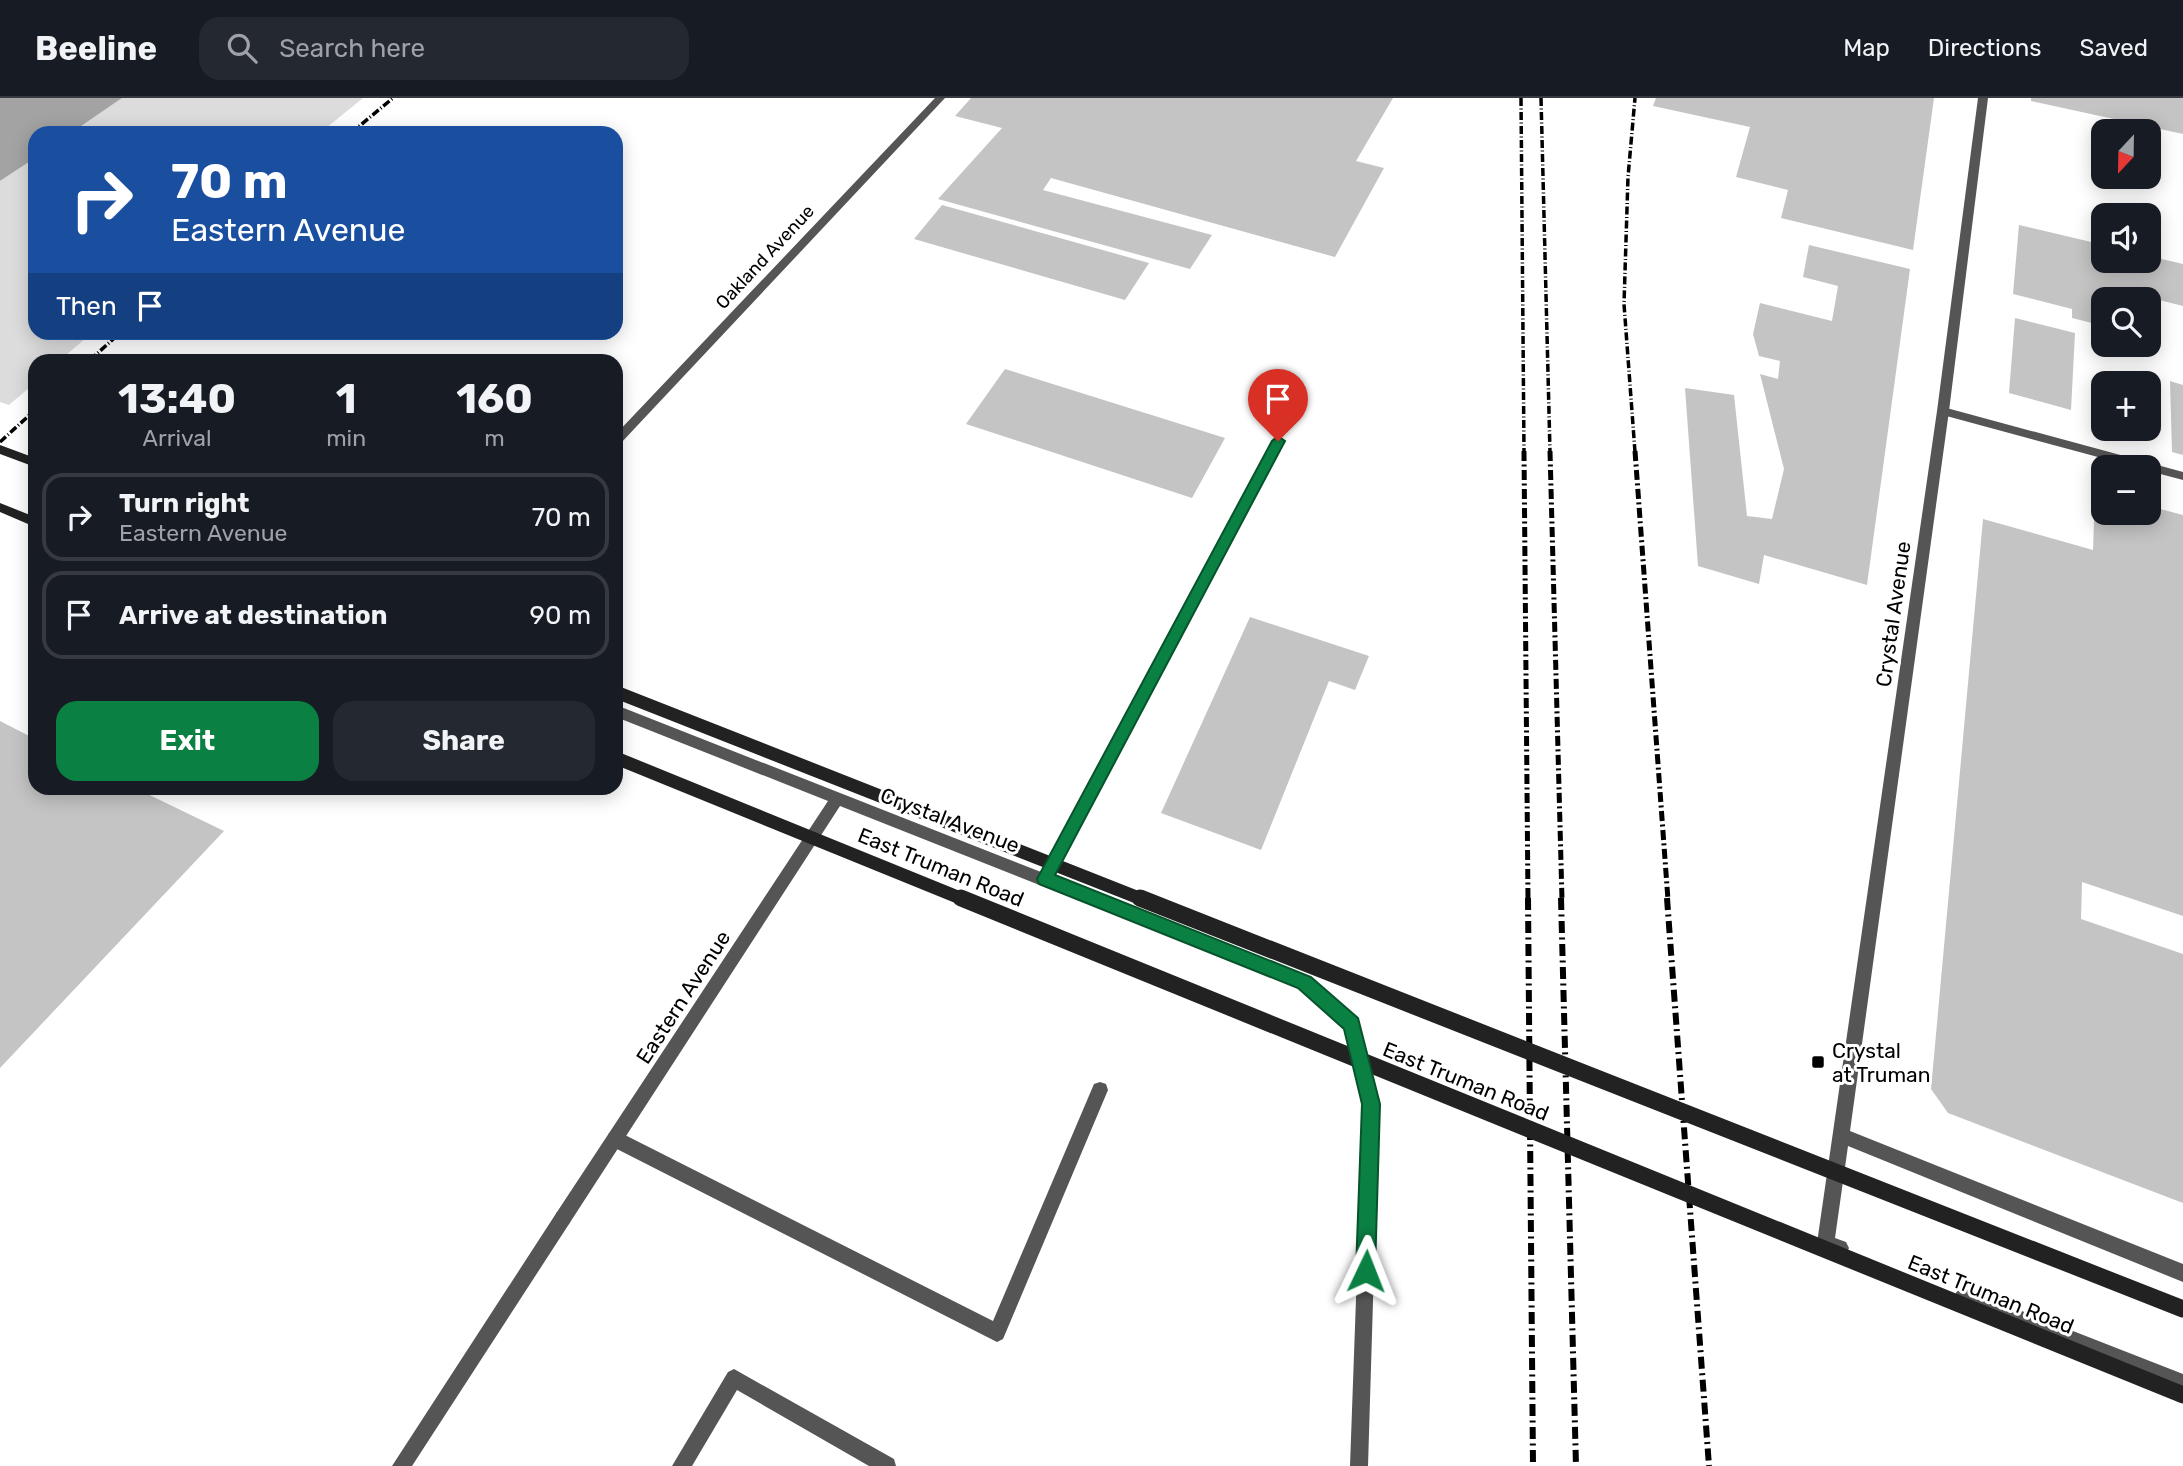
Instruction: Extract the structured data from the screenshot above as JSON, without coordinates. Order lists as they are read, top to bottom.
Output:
{
  "streets": {
    "main road": ["East Truman Road"],
    "street": ["Oakland Avenue", "Crystal Avenue", "Eastern Avenue"]
  },
  "crossings": [
    ["Crystal Avenue", "Eastern Avenue"]
  ],
  "places": {
    "transit": ["Crystal at Truman"]
  },
  "north": "bottom",
  "page": {
    "header": "Beeline",
    "search": "Search here",
    "nav": ["Map", "Directions", "Saved"],
    "map_buttons": ["+", "−"],
    "turn": ["70 m", "Eastern Avenue"],
    "then": "Then",
    "eta": [
      "13:40",
      "Arrival",
      "1",
      "min",
      "160",
      "m"
    ],
    "list": [
      {
        "name": "Turn right",
        "note": "Eastern Avenue",
        "value": "70 m"
      },
      {
        "name": "Arrive at destination",
        "value": "90 m"
      }
    ],
    "buttons": ["Exit", "Share"]
  }
}
